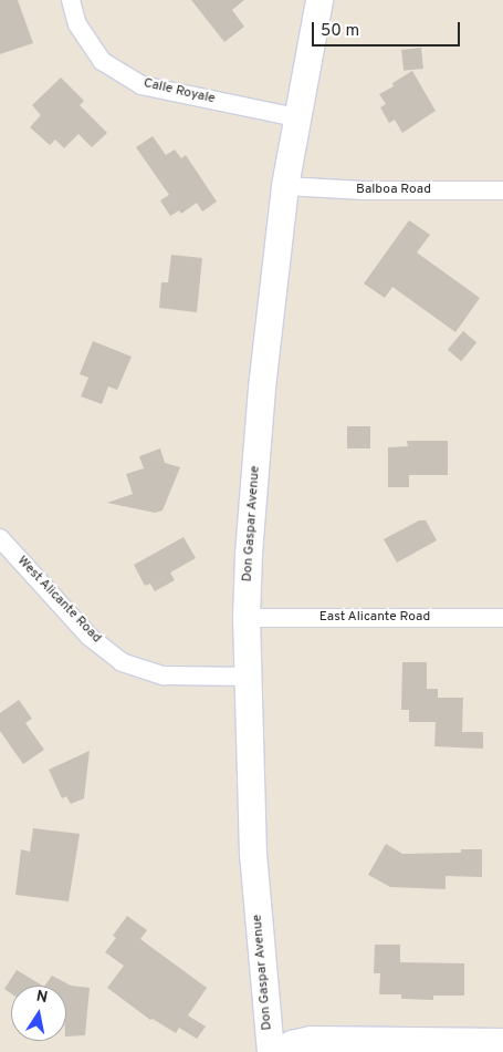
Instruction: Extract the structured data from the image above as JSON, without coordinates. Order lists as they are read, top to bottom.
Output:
{
  "streets": {
    "street": [
      "Calle Royale",
      "Balboa Road",
      "Don Gaspar Avenue",
      "West Alicante Road",
      "East Alicante Road"
    ]
  },
  "crossings": [
    ["Calle Royale", "Don Gaspar Avenue"],
    ["Balboa Road", "Don Gaspar Avenue"],
    ["Don Gaspar Avenue", "West Alicante Road"],
    ["Don Gaspar Avenue", "East Alicante Road"]
  ],
  "scale_bar": "50 m",
  "north": "top"
}
